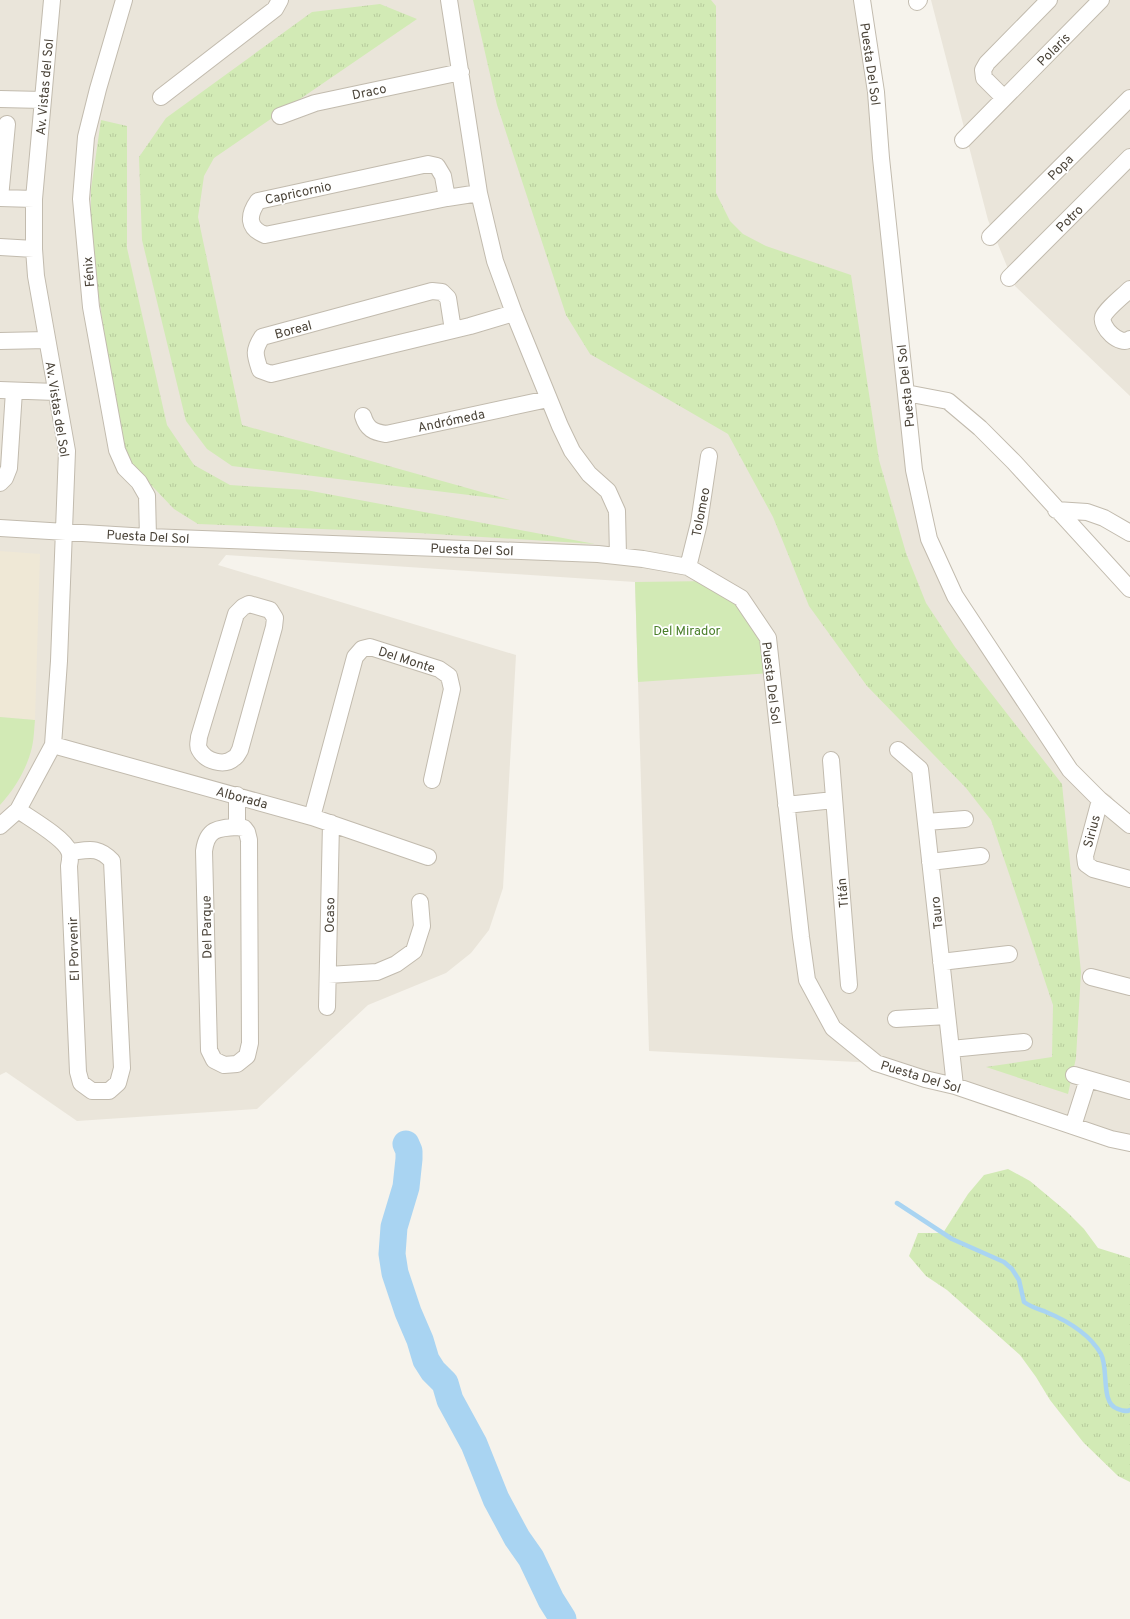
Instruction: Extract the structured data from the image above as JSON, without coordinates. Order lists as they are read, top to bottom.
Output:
{
  "streets": {
    "street": [
      "Polaris",
      "Puesta Del Sol",
      "Av. Vistas del Sol",
      "Draco",
      "Popa",
      "Capricornio",
      "Potro",
      "Fénix",
      "Boreal",
      "Andrómeda",
      "Tolomeo",
      "Del Monte",
      "Alborada",
      "Sirius",
      "Titán",
      "Tauro",
      "Ocaso",
      "Del Parque",
      "El Porvenir"
    ]
  },
  "crossings": [
    ["Puesta Del Sol", "Av. Vistas del Sol"],
    ["Puesta Del Sol", "Fénix"],
    ["Puesta Del Sol", "Tolomeo"],
    ["Puesta Del Sol", "Sirius"],
    ["Puesta Del Sol", "Tauro"],
    ["Av. Vistas del Sol", "Alborada"],
    ["Del Monte", "Alborada"],
    ["Alborada", "Ocaso"]
  ],
  "parks": ["Del Mirador"]
}
